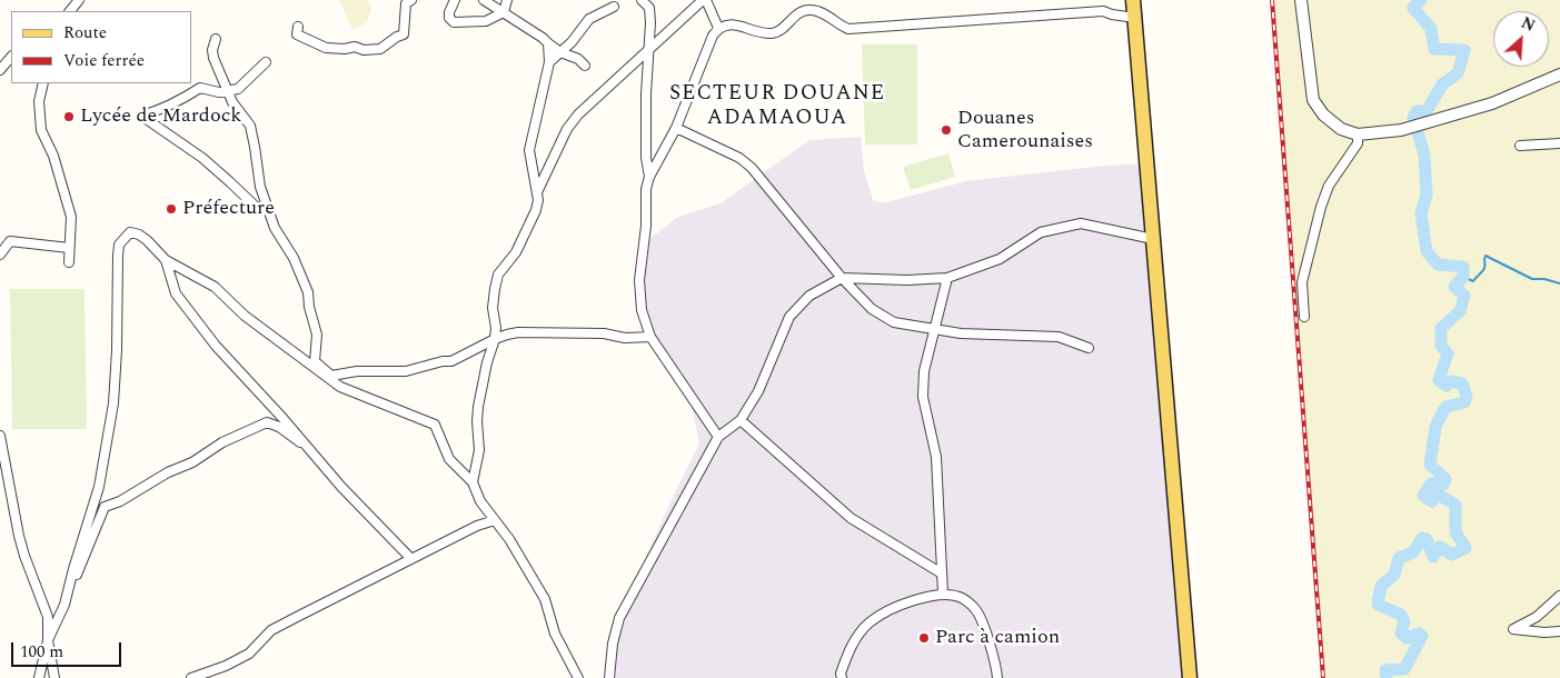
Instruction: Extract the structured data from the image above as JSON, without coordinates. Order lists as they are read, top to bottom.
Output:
{
  "districts": ["SECTEUR DOUANE ADAMAOUA"],
  "places": [
    "Lycée de Mardock",
    "Douanes Camerounaises",
    "Préfecture",
    "Parc à camion"
  ],
  "legend": ["Route", "Voie ferrée"],
  "scale_bar": "100 m",
  "north": "top right"
}
